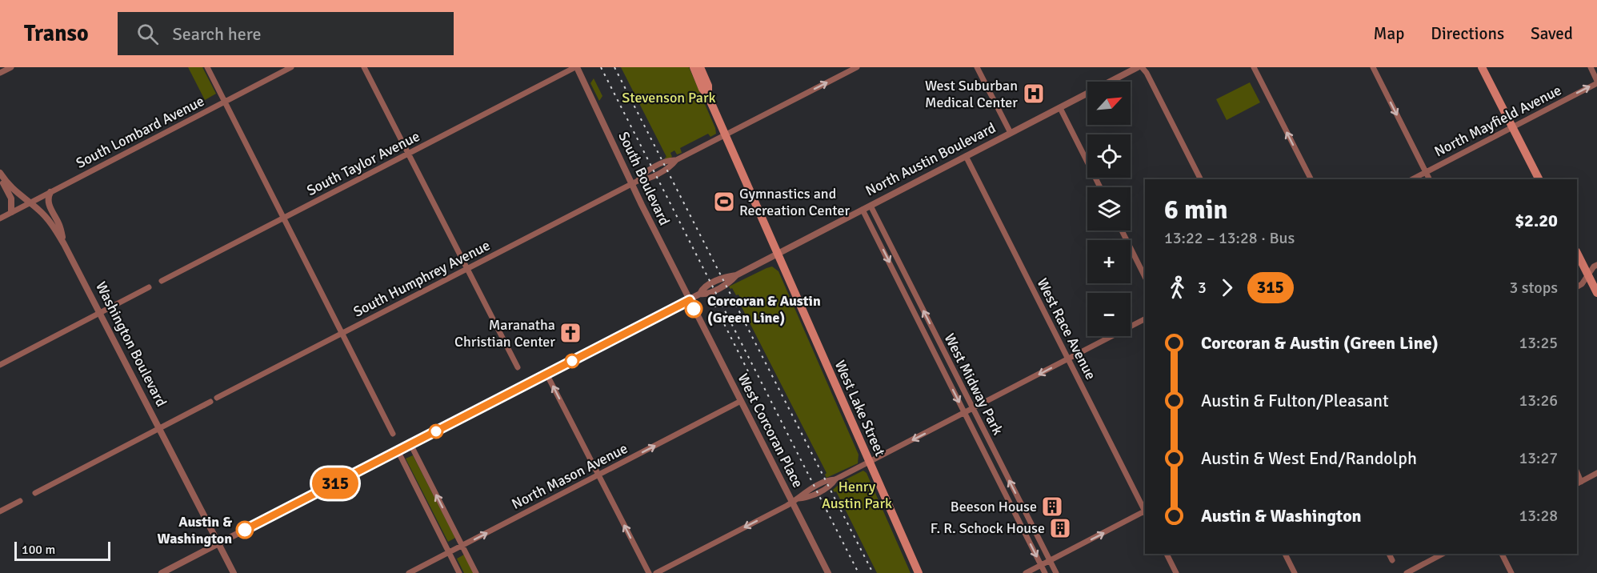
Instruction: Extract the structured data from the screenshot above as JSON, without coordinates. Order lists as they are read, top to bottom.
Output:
{
  "streets": {
    "main road": ["West Lake Street"],
    "street": [
      "North Mayfield Avenue",
      "South Lombard Avenue",
      "North Austin Boulevard",
      "South Taylor Avenue",
      "South Boulevard",
      "South Humphrey Avenue",
      "West Race Avenue",
      "Washington Boulevard",
      "West Midway Park",
      "West Corcoran Place",
      "North Mason Avenue"
    ]
  },
  "crossings": [
    ["South Lombard Avenue", "Washington Boulevard"],
    ["North Austin Boulevard", "South Boulevard"],
    ["North Austin Boulevard", "West Race Avenue"],
    ["North Austin Boulevard", "Washington Boulevard"],
    ["North Austin Boulevard", "West Midway Park"],
    ["North Austin Boulevard", "West Lake Street"],
    ["North Austin Boulevard", "West Corcoran Place"],
    ["South Taylor Avenue", "South Boulevard"],
    ["South Boulevard", "South Humphrey Avenue"],
    ["South Boulevard", "West Corcoran Place"],
    ["South Humphrey Avenue", "West Lake Street"],
    ["West Corcoran Place", "North Mason Avenue"]
  ],
  "one_way": ["North Mayfield Avenue", "North Mason Avenue"],
  "parks": ["Stevenson Park", "Henry Austin Park"],
  "places": {
    "hospital": ["West Suburban Medical Center"],
    "sports": ["Gymnastics and Recreation Center"],
    "other": ["Corcoran & Austin (Green Line)", "Austin & Washington"],
    "church": ["Maranatha Christian Center"],
    "building": ["Beeson House", "F. R. Schock House"]
  },
  "lines": ["bus line 315"],
  "scale_bar": "100 m",
  "north": "top right",
  "page": {
    "header": "Transo",
    "search": "Search here",
    "nav": ["Map", "Directions", "Saved"],
    "on_map": "315",
    "map_buttons": ["+", "−"],
    "heading": ["6 min", "13:22 – 13:28 · Bus", "$2.20"],
    "legs": ["3", "315", "3 stops"],
    "list": [
      {
        "name": "Corcoran & Austin (Green Line)",
        "value": "13:25"
      },
      {
        "name": "Austin & Fulton/Pleasant",
        "value": "13:26"
      },
      {
        "name": "Austin & West End/Randolph",
        "value": "13:27"
      },
      {
        "name": "Austin & Washington",
        "value": "13:28"
      }
    ],
    "scale": "100 m"
  }
}
